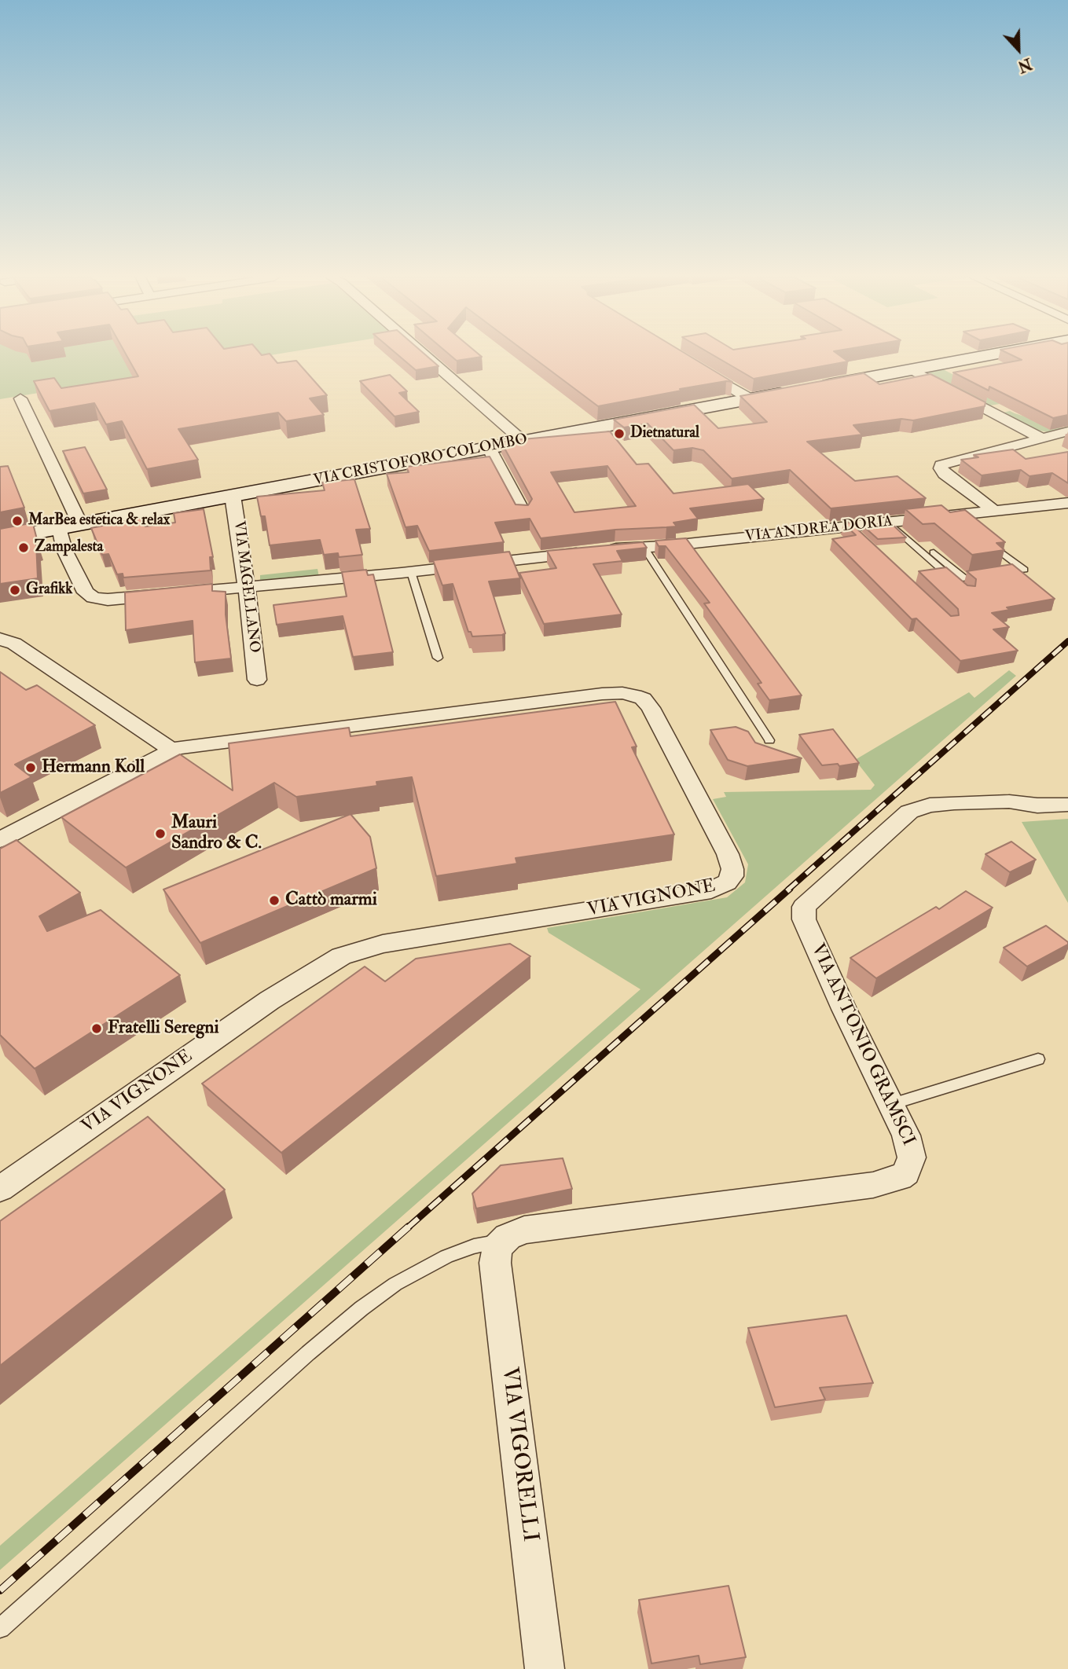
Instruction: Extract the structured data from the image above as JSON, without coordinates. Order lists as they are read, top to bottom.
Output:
{
  "streets": {
    "street": [
      "VIA CRISTOFORO COLOMBO",
      "VIA ANDREA DORIA",
      "VIA MAGELLANO",
      "VIA VIGNONE",
      "VIA ANTONIO GRAMSCI",
      "VIA VIGORELLI"
    ]
  },
  "crossings": [
    ["VIA CRISTOFORO COLOMBO", "VIA ANDREA DORIA"],
    ["VIA CRISTOFORO COLOMBO", "VIA MAGELLANO"],
    ["VIA ANDREA DORIA", "VIA MAGELLANO"],
    ["VIA ANTONIO GRAMSCI", "VIA VIGORELLI"]
  ],
  "places": [
    "Dietnatural",
    "MarBea estetica & relax",
    "Zampalesta",
    "Grafikk",
    "Hermann Koll",
    "Mauri Sandro & C.",
    "Cattò marmi",
    "Fratelli Seregni"
  ],
  "north": "bottom"
}
